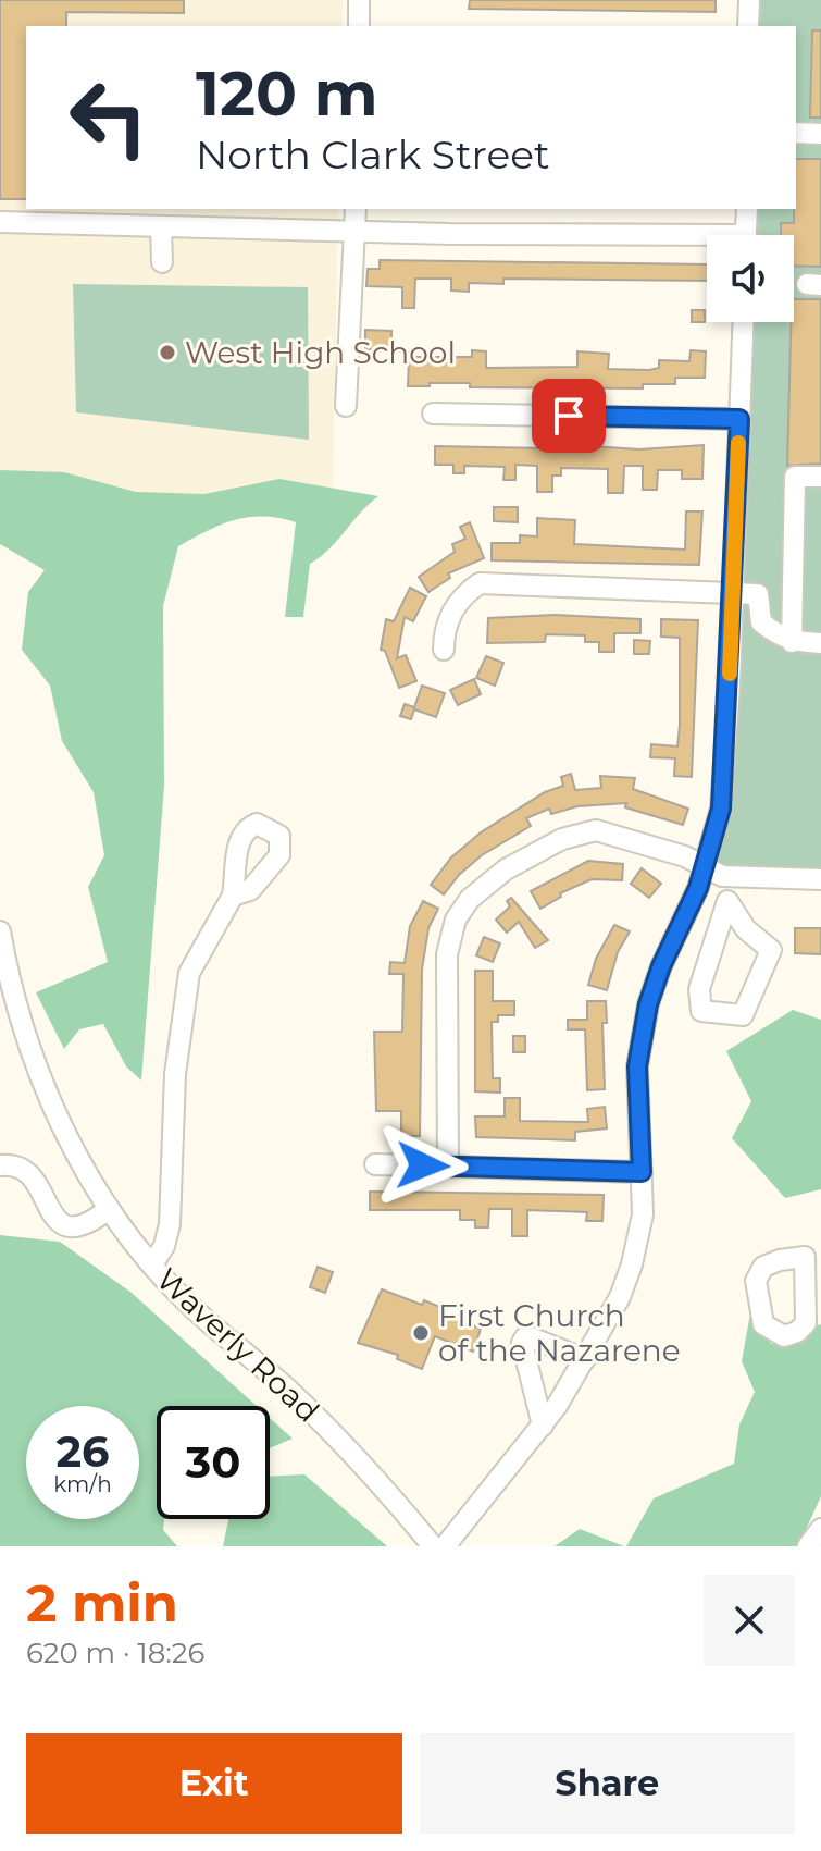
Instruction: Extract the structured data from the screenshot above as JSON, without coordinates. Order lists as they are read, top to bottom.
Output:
{
  "streets": {
    "street": ["Waverly Road"]
  },
  "places": ["West High School", "First Church of the Nazarene"],
  "page": {
    "turn": ["120 m", "North Clark Street"],
    "speed": "26 km/h",
    "limit": "30",
    "heading": ["2 min", "620 m · 18:26"],
    "buttons": ["Exit", "Share"]
  }
}
